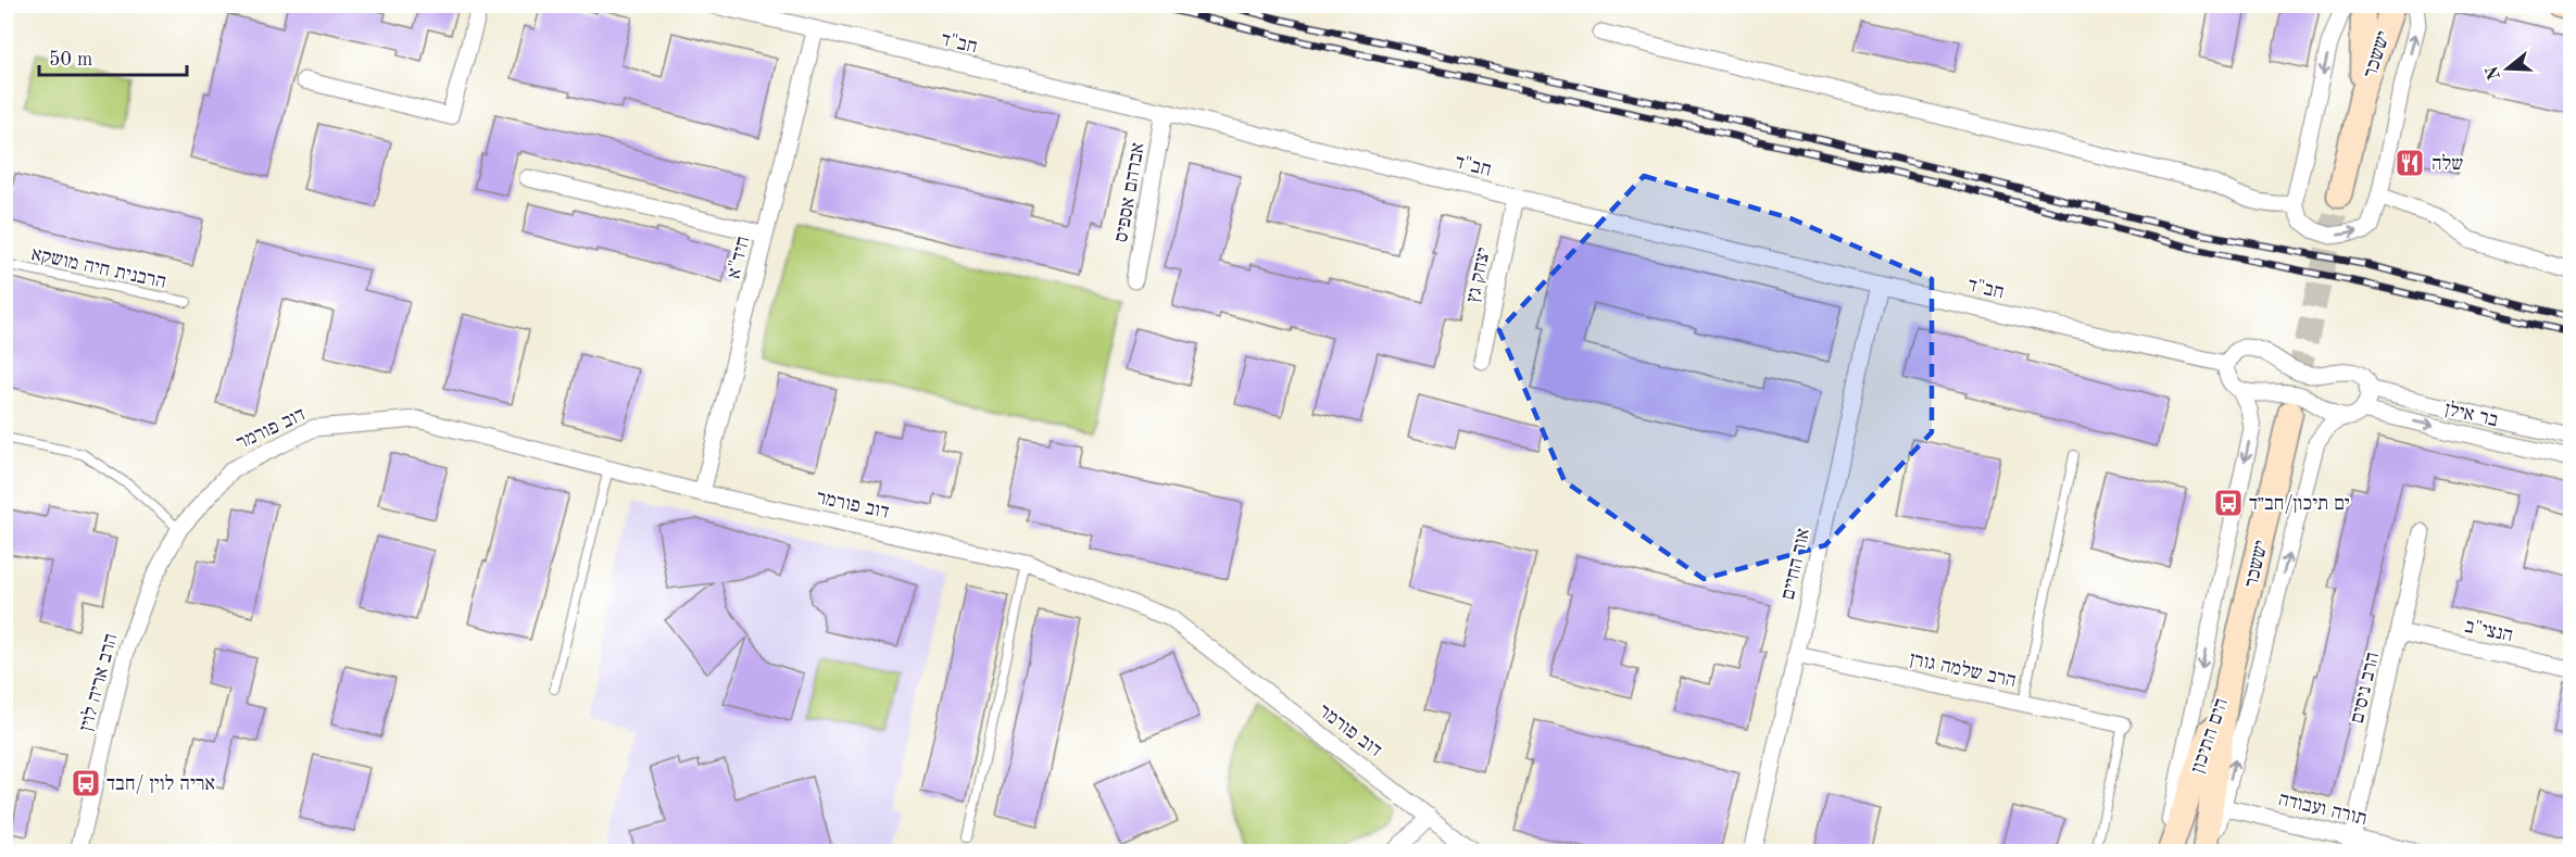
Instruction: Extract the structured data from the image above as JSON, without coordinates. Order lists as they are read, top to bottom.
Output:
{
  "streets": {
    "street": [
      "חב\"ד",
      "יששכר",
      "אברהם אספיס",
      "חיד\"א",
      "יצחק גץ",
      "בר אילן",
      "דוב פורמר",
      "אור החיים",
      "הנצי\"ב",
      "הרב שלמה גורן",
      "הרב אריה לוין",
      "הרב ניסים",
      "הים התיכון",
      "תורה ועבודה"
    ],
    "lane": ["הרבנית חיה מושקא"]
  },
  "crossings": [
    ["חב\"ד", "אברהם אספיס"],
    ["חב\"ד", "חיד\"א"],
    ["חב\"ד", "יצחק גץ"],
    ["חב\"ד", "אור החיים"],
    ["יששכר", "הים התיכון"],
    ["חיד\"א", "דוב פורמר"],
    ["דוב פורמר", "הרב אריה לוין"],
    ["אור החיים", "הרב שלמה גורן"],
    ["הנצי\"ב", "הרב ניסים"],
    ["הרב ניסים", "תורה ועבודה"]
  ],
  "places": {
    "restaurant": ["שלה"],
    "bus stop": ["ים תיכון/חב״ד", "אריה לוין /חבד"]
  },
  "scale_bar": "50 m",
  "north": "left"
}
